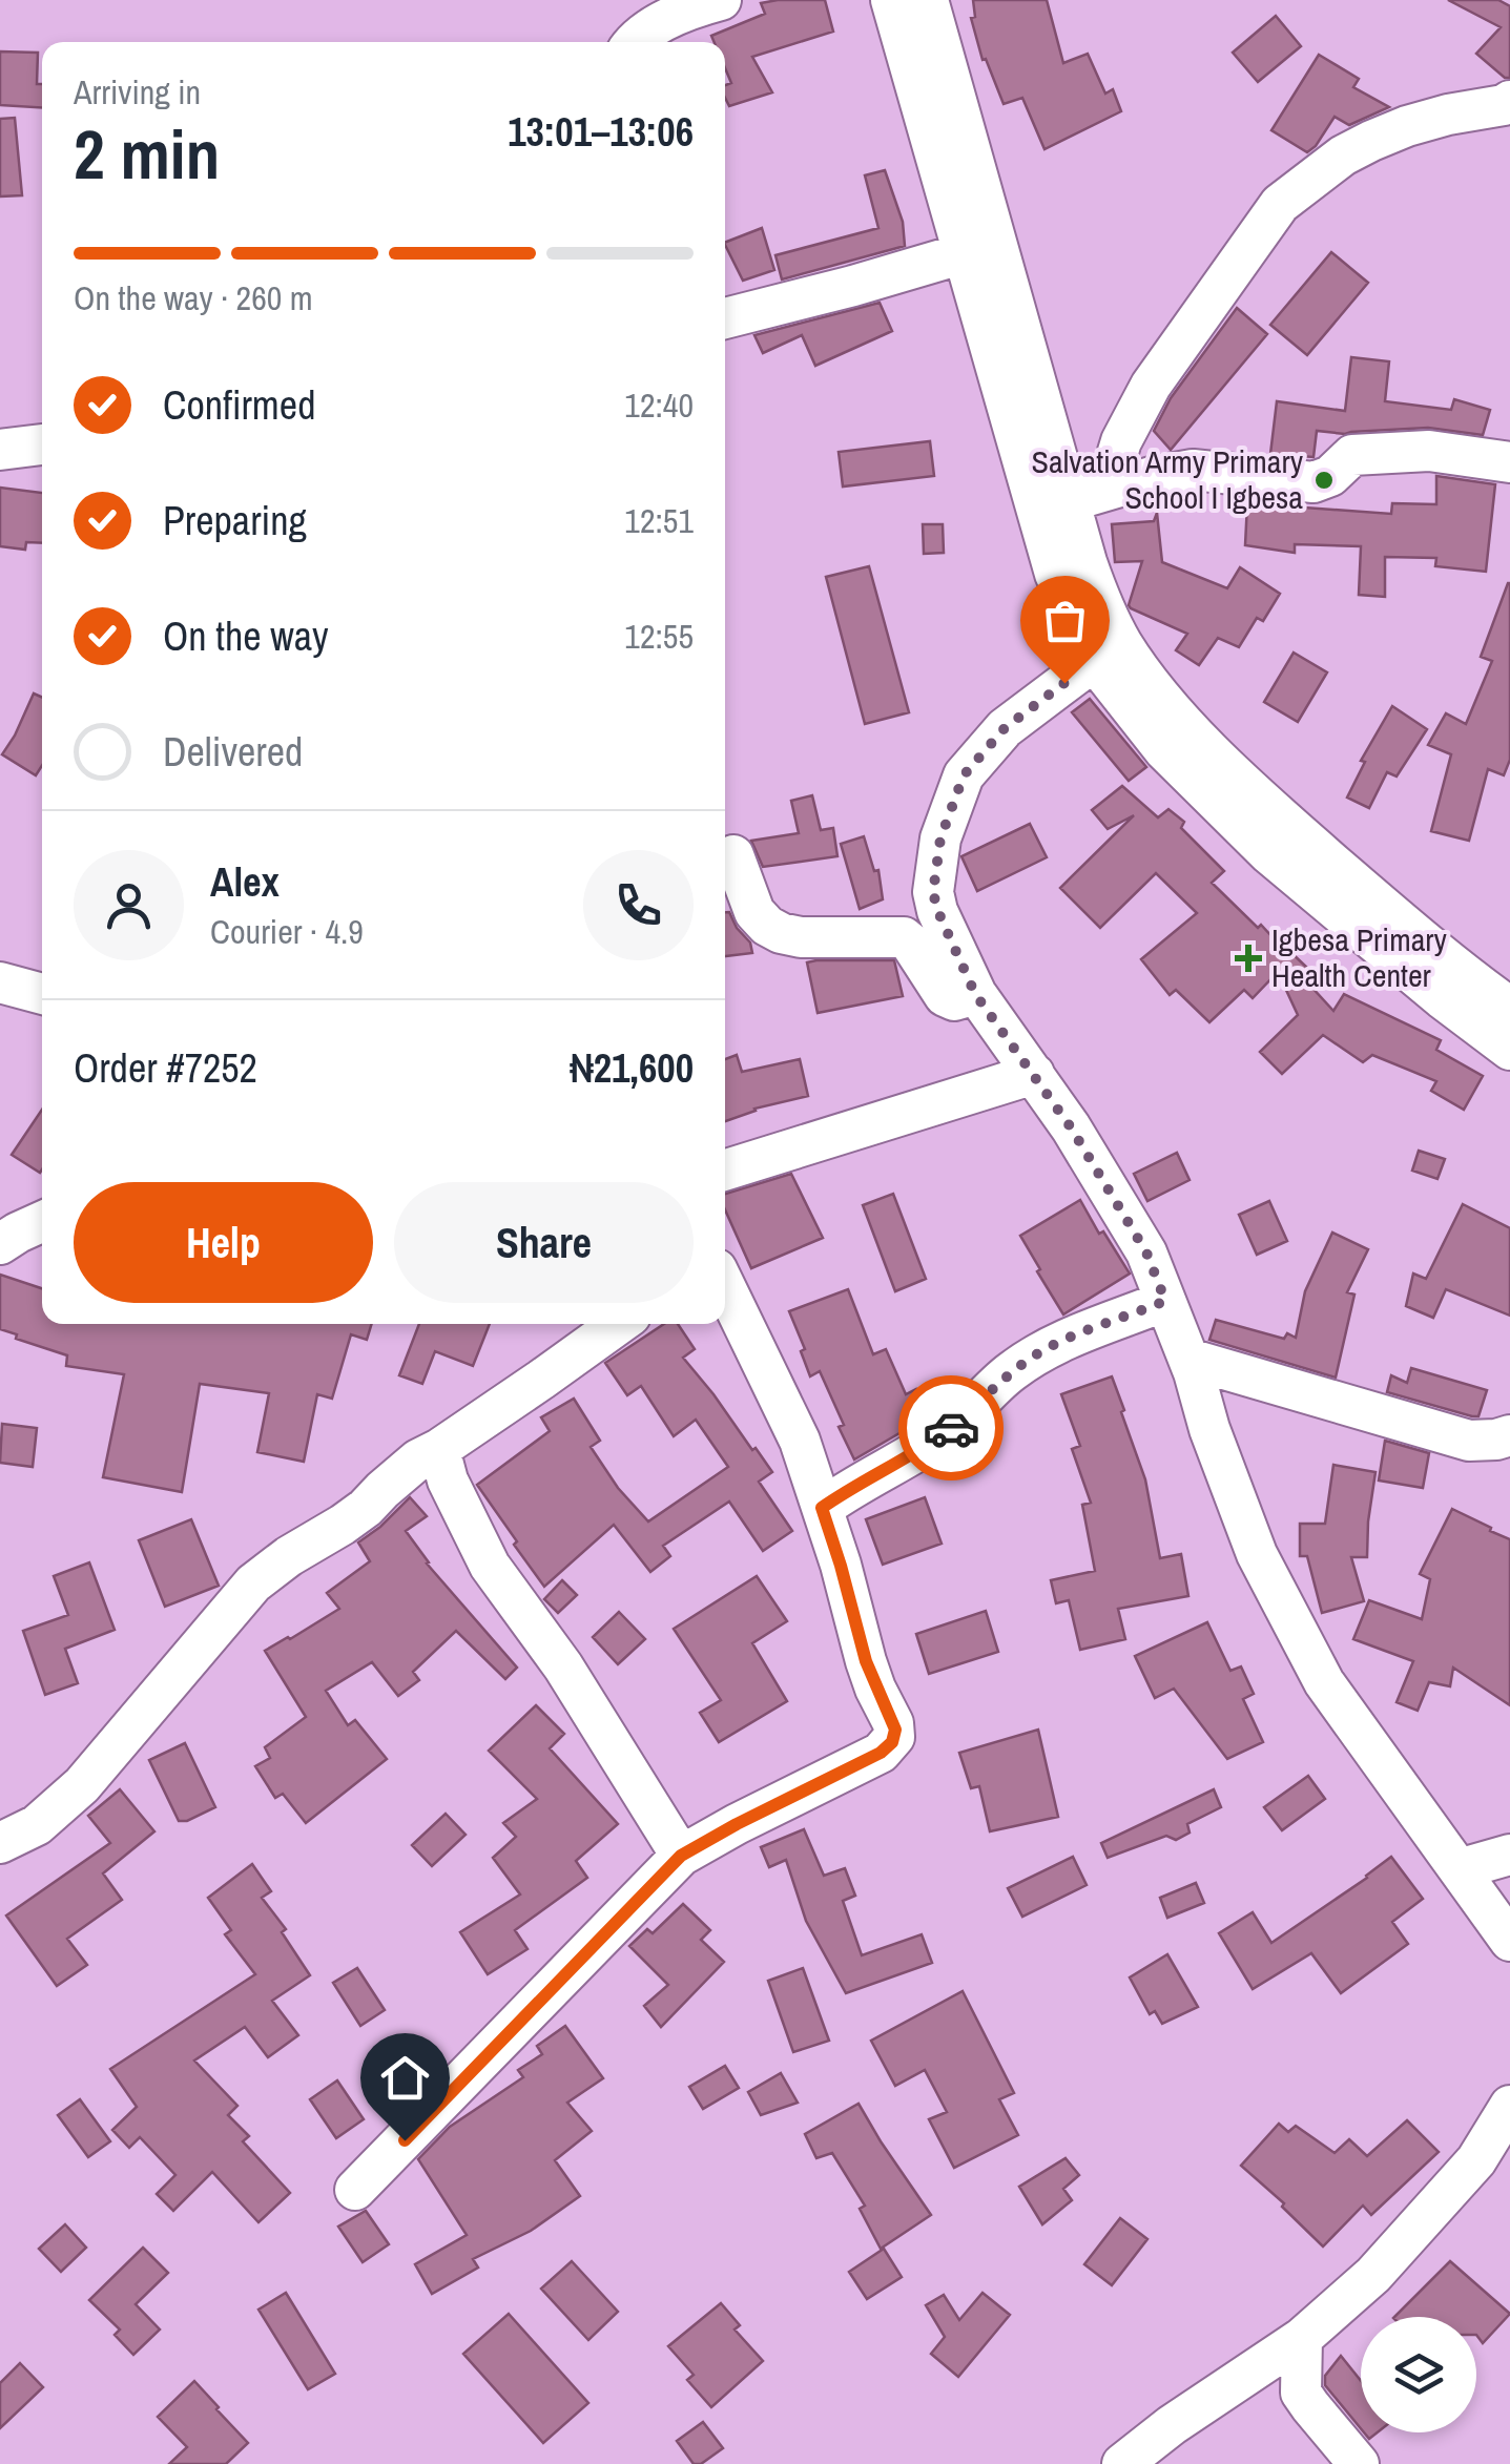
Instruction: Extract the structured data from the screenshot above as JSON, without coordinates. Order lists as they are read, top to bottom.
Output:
{
  "places": {
    "other": ["Salvation Army Primary School I Igbesa"],
    "health": ["Igbesa Primary Health Center"]
  },
  "page": {
    "heading": ["2 min", "Arriving in", "13:01–13:06"],
    "panel": [
      "Alex",
      "Courier · 4.9",
      "Order #7252",
      "₦21,600"
    ],
    "bar": "On the way · 260 m",
    "list": [
      ["Confirmed", "12:40"],
      ["Preparing", "12:51"],
      ["On the way", "12:55"],
      "Delivered"
    ],
    "buttons": ["Help", "Share"]
  }
}
